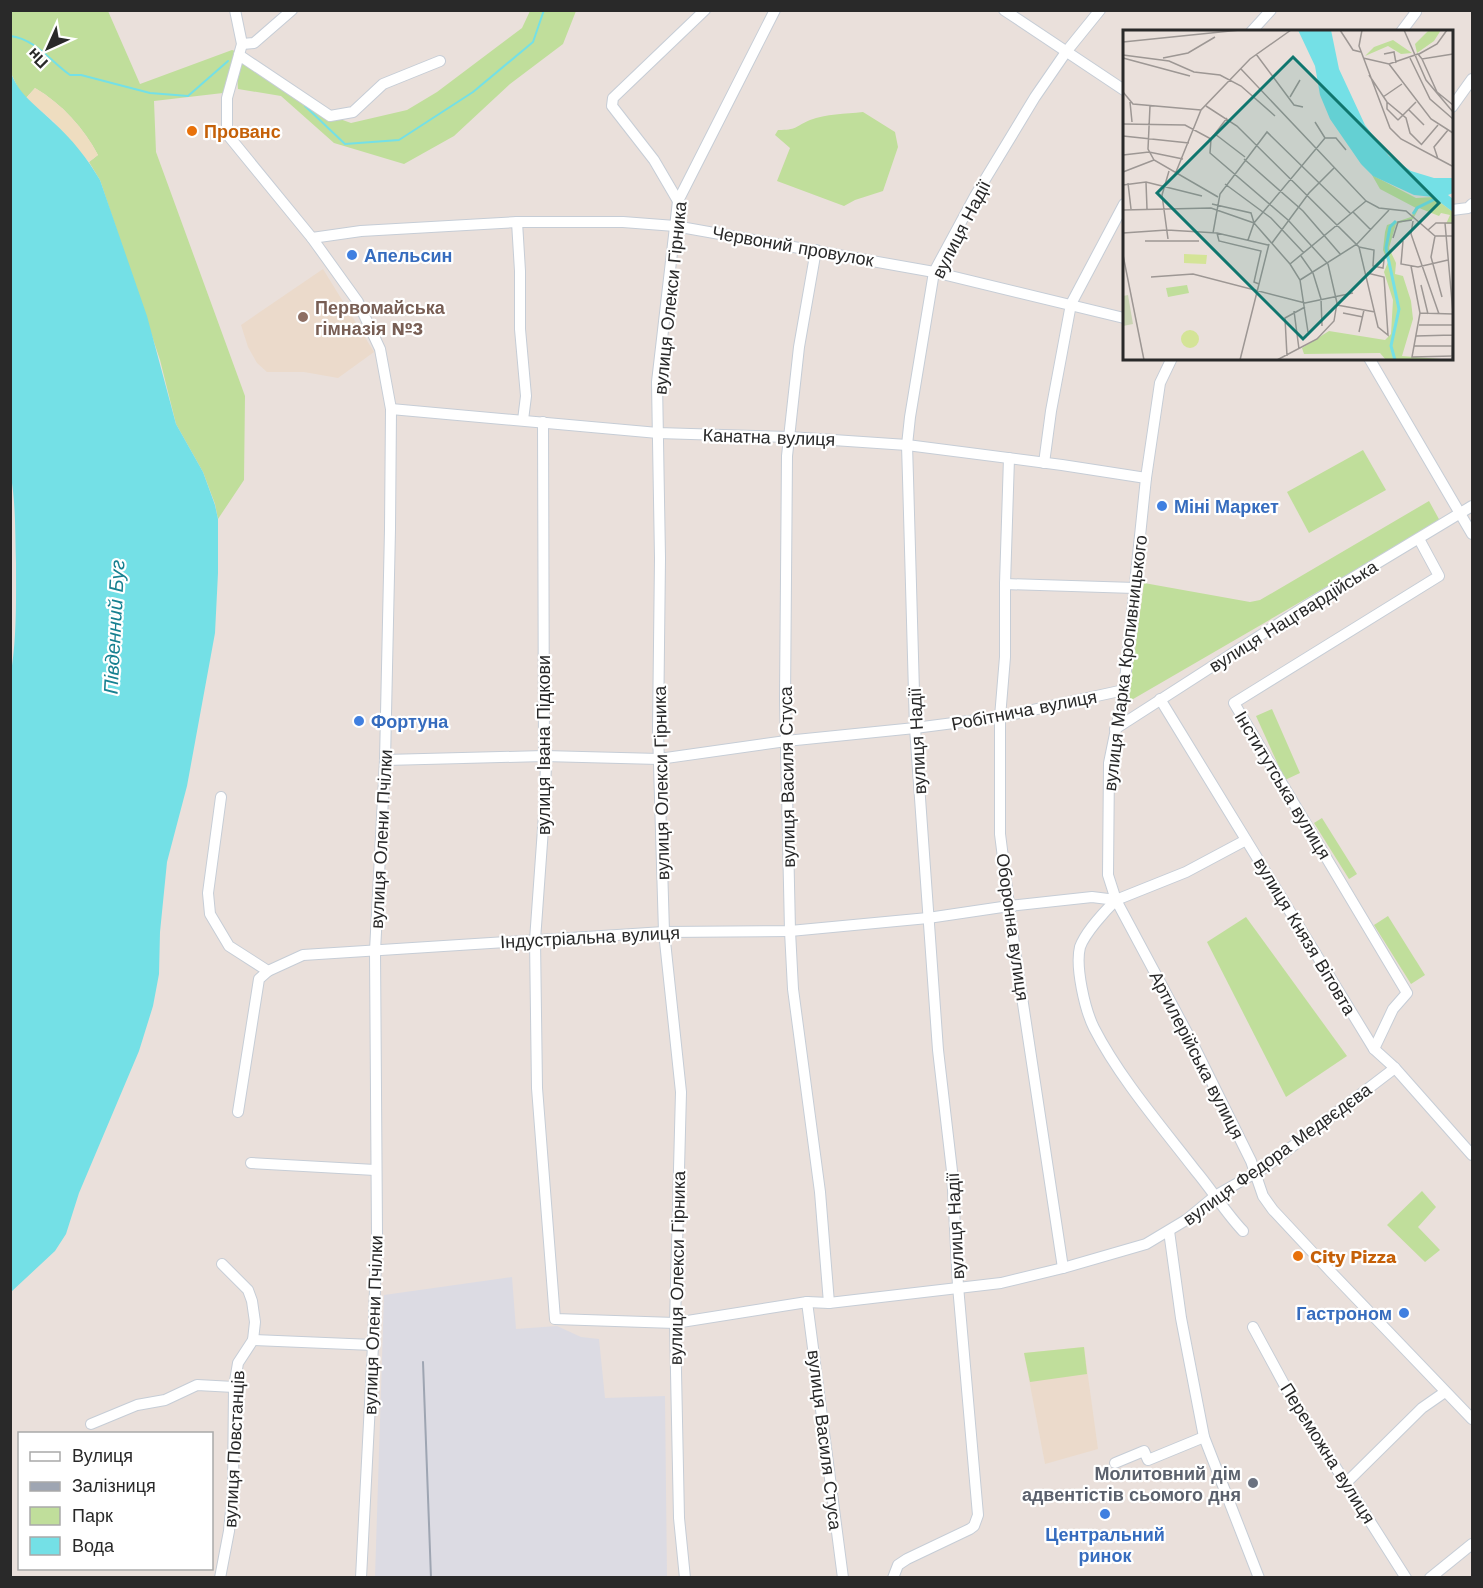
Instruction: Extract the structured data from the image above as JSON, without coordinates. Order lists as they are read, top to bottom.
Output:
{
  "streets": {
    "street": [
      "вулиця Надії",
      "Червоний провулок",
      "вулиця Олекси Гірника",
      "Канатна вулиця",
      "вулиця Нацгвардійська",
      "вулиця Марка Кропивницького",
      "Робітнича вулиця",
      "вулиця Івана Підкови",
      "вулиця Василя Стуса",
      "Інститутська вулиця",
      "вулиця Олени Пчілки",
      "Оборонна вулиця",
      "вулиця Князя Вітовта",
      "Індустріальна вулиця",
      "Артилерійська вулиця",
      "вулиця Федора Медвєдєва",
      "вулиця Повстанців",
      "Переможна вулиця"
    ]
  },
  "crossings": [
    ["вулиця Надії", "Червоний провулок"],
    ["вулиця Надії", "Канатна вулиця"],
    ["вулиця Надії", "Робітнича вулиця"],
    ["вулиця Надії", "Індустріальна вулиця"],
    ["вулиця Надії", "вулиця Федора Медвєдєва"],
    ["Червоний провулок", "вулиця Олекси Гірника"],
    ["Червоний провулок", "вулиця Василя Стуса"],
    ["Червоний провулок", "вулиця Олени Пчілки"],
    ["вулиця Олекси Гірника", "Канатна вулиця"],
    ["вулиця Олекси Гірника", "Робітнича вулиця"],
    ["вулиця Олекси Гірника", "Індустріальна вулиця"],
    ["вулиця Олекси Гірника", "вулиця Федора Медвєдєва"],
    ["Канатна вулиця", "вулиця Марка Кропивницького"],
    ["Канатна вулиця", "вулиця Івана Підкови"],
    ["Канатна вулиця", "вулиця Василя Стуса"],
    ["Канатна вулиця", "вулиця Олени Пчілки"],
    ["Канатна вулиця", "Оборонна вулиця"],
    ["вулиця Нацгвардійська", "вулиця Марка Кропивницького"],
    ["вулиця Нацгвардійська", "Інститутська вулиця"],
    ["вулиця Нацгвардійська", "вулиця Князя Вітовта"],
    ["вулиця Марка Кропивницького", "Робітнича вулиця"],
    ["вулиця Марка Кропивницького", "Індустріальна вулиця"],
    ["вулиця Марка Кропивницького", "Артилерійська вулиця"],
    ["Робітнича вулиця", "вулиця Івана Підкови"],
    ["Робітнича вулиця", "вулиця Василя Стуса"],
    ["Робітнича вулиця", "вулиця Олени Пчілки"],
    ["Робітнича вулиця", "Оборонна вулиця"],
    ["вулиця Івана Підкови", "Індустріальна вулиця"],
    ["вулиця Івана Підкови", "вулиця Федора Медвєдєва"],
    ["вулиця Василя Стуса", "Індустріальна вулиця"],
    ["вулиця Василя Стуса", "вулиця Федора Медвєдєва"],
    ["Інститутська вулиця", "вулиця Князя Вітовта"],
    ["вулиця Олени Пчілки", "Індустріальна вулиця"],
    ["Оборонна вулиця", "Індустріальна вулиця"],
    ["Оборонна вулиця", "вулиця Федора Медвєдєва"],
    ["вулиця Князя Вітовта", "вулиця Федора Медвєдєва"],
    ["Індустріальна вулиця", "Артилерійська вулиця"],
    ["Артилерійська вулиця", "вулиця Федора Медвєдєва"]
  ],
  "water": ["Південний Буг"],
  "places": [
    "Прованс",
    "Апельсин",
    "Первомайська гімназія №3",
    "Міні Маркет",
    "Фортуна",
    "City Pizza",
    "Гастроном",
    "Молитовний дім адвентістів сьомого дня",
    "Центральний ринок"
  ],
  "legend": [
    "Вулиця",
    "Залізниця",
    "Парк",
    "Вода"
  ],
  "north": "bottom left"
}
